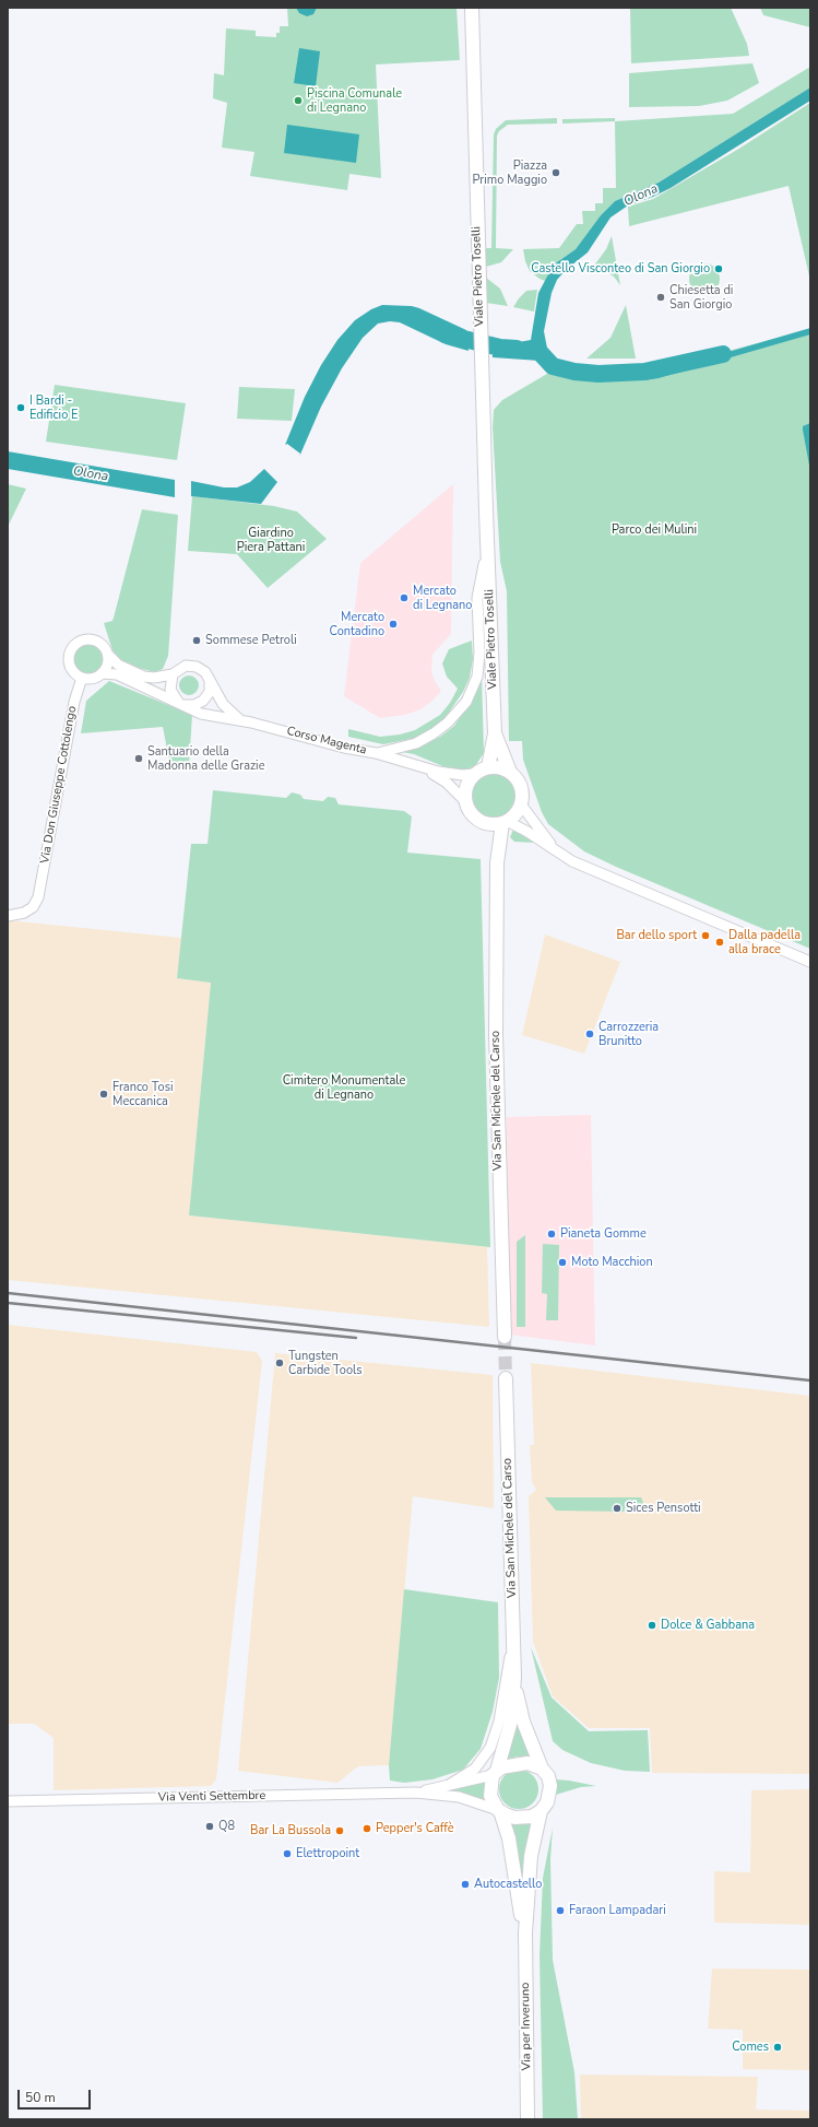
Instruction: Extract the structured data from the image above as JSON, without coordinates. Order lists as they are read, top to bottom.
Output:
{
  "streets": {
    "main road": ["Viale Pietro Toselli", "Via San Michele del Carso", "Via per Inveruno"],
    "street": ["Corso Magenta", "Via Don Giuseppe Cottolengo", "Via Venti Settembre"]
  },
  "crossings": [
    ["Viale Pietro Toselli", "Corso Magenta"],
    ["Viale Pietro Toselli", "Via San Michele del Carso"],
    ["Corso Magenta", "Via Don Giuseppe Cottolengo"],
    ["Corso Magenta", "Via San Michele del Carso"],
    ["Via Venti Settembre", "Via per Inveruno"]
  ],
  "water": ["Olona"],
  "parks": ["Parco dei Mulini", "Giardino Piera Pattani", "Cimitero Monumentale di Legnano"],
  "places": [
    "Piscina Comunale di Legnano",
    "Piazza Primo Maggio",
    "Castello Visconteo di San Giorgio",
    "Chiesetta di San Giorgio",
    "I Bardi - Edificio E",
    "Mercato di Legnano",
    "Mercato Contadino",
    "Sommese Petroli",
    "Santuario della Madonna delle Grazie",
    "Bar dello sport",
    "Dalla padella alla brace",
    "Carrozzeria Brunitto",
    "Franco Tosi Meccanica",
    "Pianeta Gomme",
    "Moto Macchion",
    "Tungsten Carbide Tools",
    "Sices Pensotti",
    "Dolce & Gabbana",
    "Q8",
    "Pepper's Caffè",
    "Bar La Bussola",
    "Elettropoint",
    "Autocastello",
    "Faraon Lampadari",
    "Comes"
  ],
  "scale_bar": "50 m"
}
